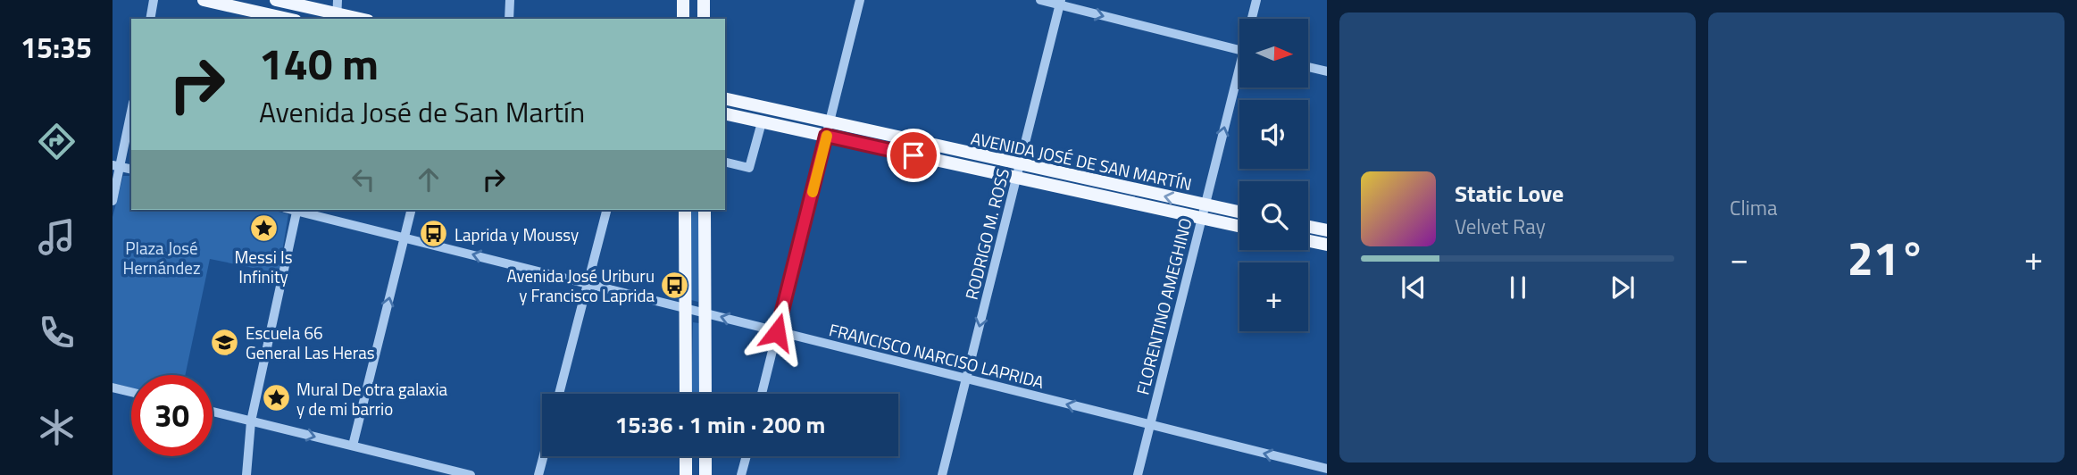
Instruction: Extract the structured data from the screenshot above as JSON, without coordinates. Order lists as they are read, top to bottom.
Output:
{
  "streets": {
    "main road": ["AVENIDA JOSÉ DE SAN MARTÍN"],
    "street": ["RODRIGO M. ROSS", "FLORENTINO AMEGHINO", "FRANCISCO NARCISO LAPRIDA"]
  },
  "crossings": [
    ["AVENIDA JOSÉ DE SAN MARTÍN", "RODRIGO M. ROSS"],
    ["AVENIDA JOSÉ DE SAN MARTÍN", "FLORENTINO AMEGHINO"],
    ["RODRIGO M. ROSS", "FRANCISCO NARCISO LAPRIDA"],
    ["FLORENTINO AMEGHINO", "FRANCISCO NARCISO LAPRIDA"]
  ],
  "one_way": ["RODRIGO M. ROSS", "FRANCISCO NARCISO LAPRIDA"],
  "parks": ["Plaza José Hernández"],
  "places": {
    "place": ["Messi Is Infinity", "Mural De otra galaxia y de mi barrio"],
    "bus stop": ["Laprida y Moussy", "Avenida José Uriburu y Francisco Laprida"],
    "school or university": ["Escuela 66 General Las Heras"]
  },
  "north": "right",
  "page": {
    "tabs": "15:35",
    "tile": "Clima",
    "map_buttons": "+",
    "turn": ["140 m", "Avenida José de San Martín"],
    "song": ["Static Love", "Velvet Ray"],
    "heat": ["−", "21°", "+"],
    "limit": "30",
    "trip": "15:36 · 1 min · 200 m"
  }
}
